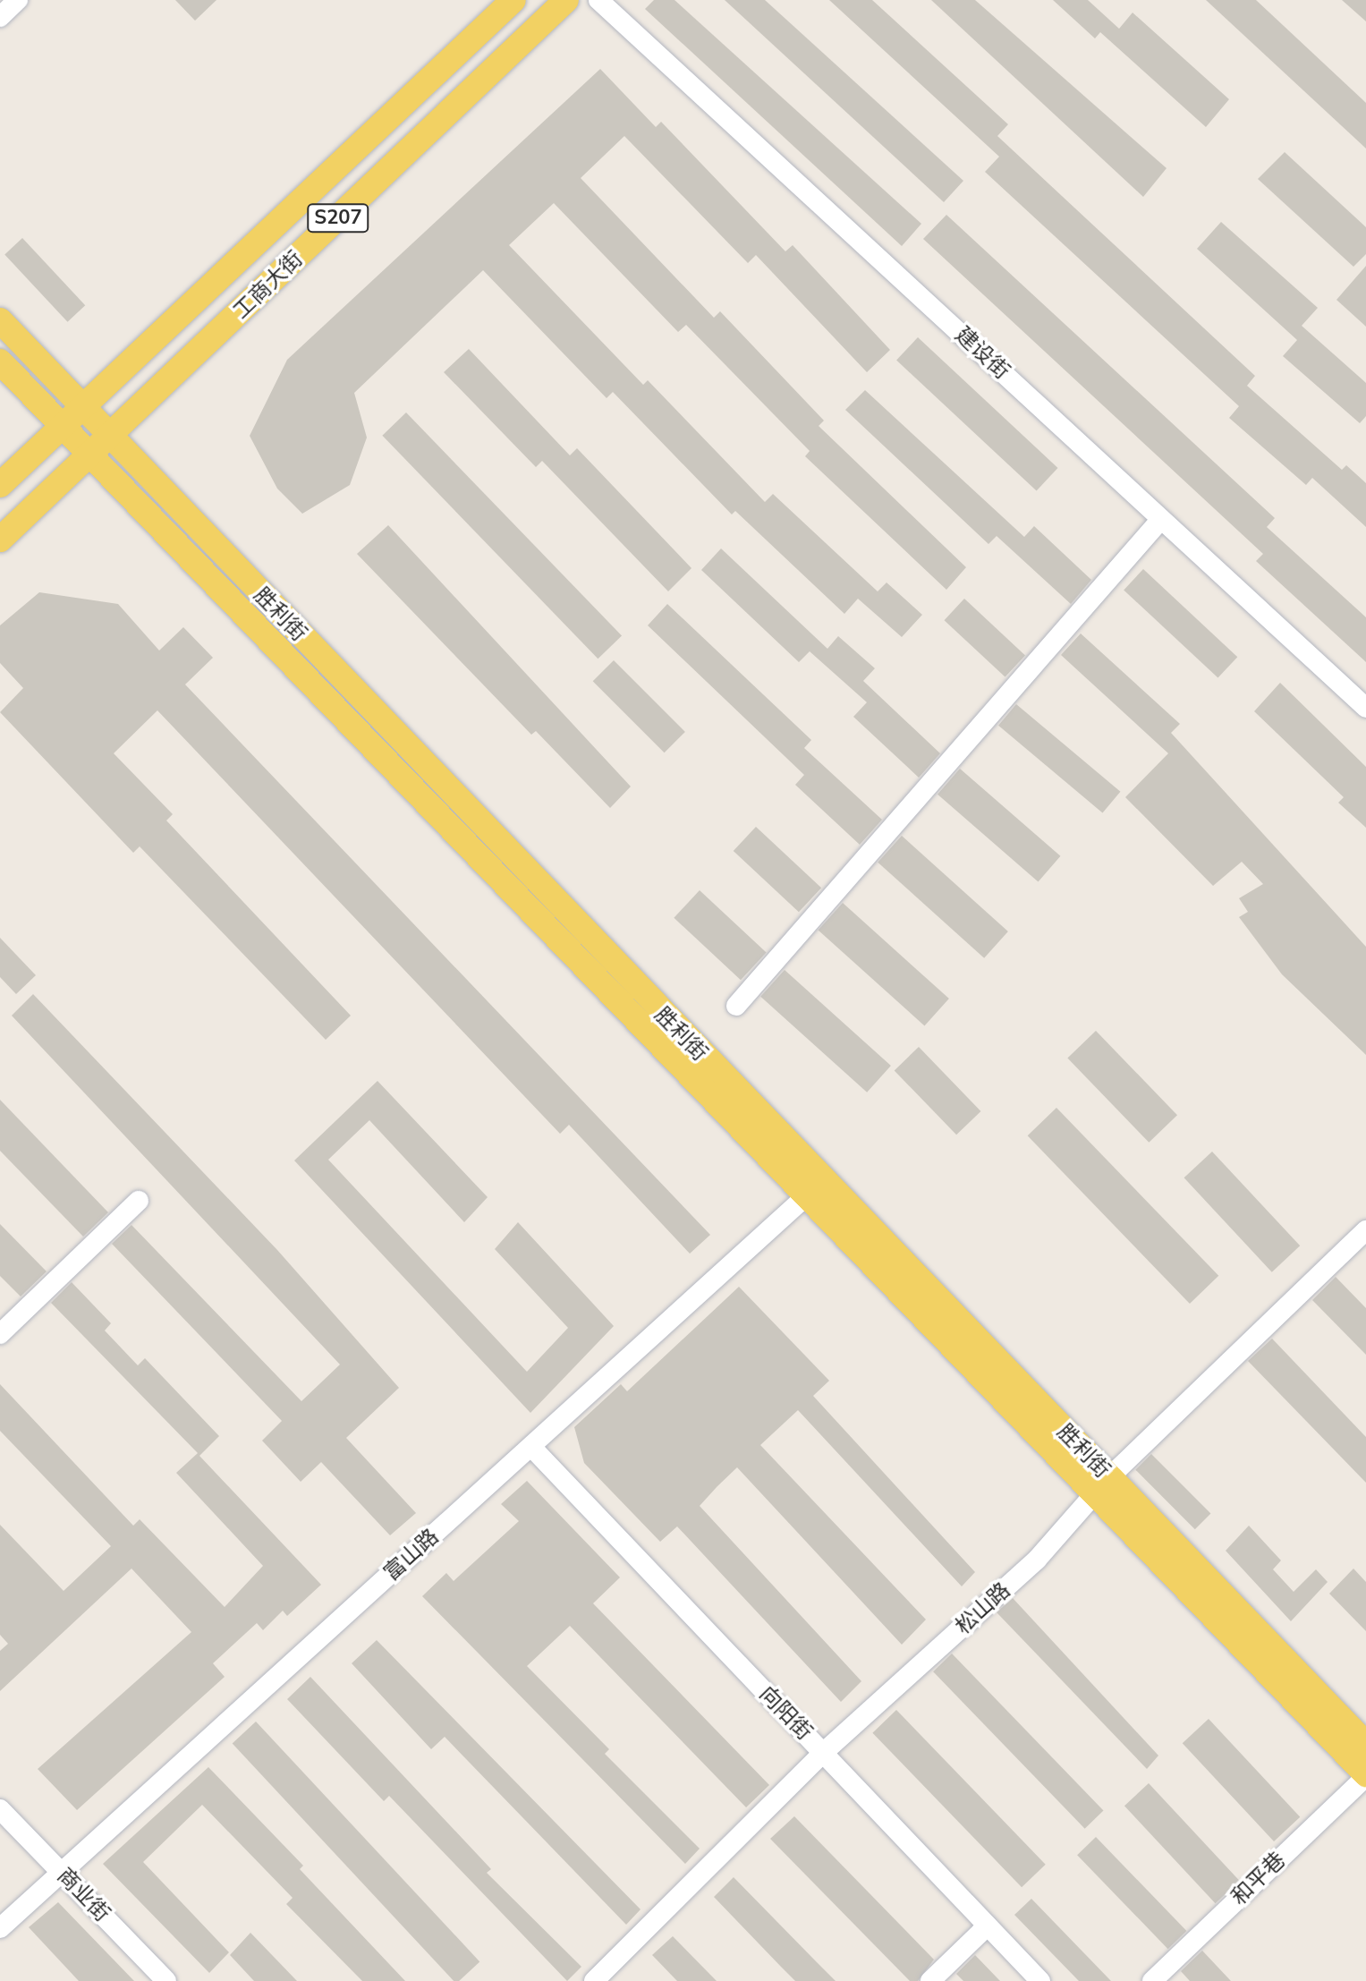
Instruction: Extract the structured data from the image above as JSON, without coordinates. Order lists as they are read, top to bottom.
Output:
{
  "streets": {
    "main road": ["S207", "工商大街", "胜利街"],
    "street": [
      "建设街",
      "富山路",
      "松山路",
      "向阳街",
      "和平巷",
      "商业街"
    ]
  },
  "crossings": [
    ["工商大街", "胜利街"],
    ["胜利街", "富山路"],
    ["胜利街", "松山路"],
    ["胜利街", "和平巷"],
    ["富山路", "向阳街"],
    ["富山路", "商业街"],
    ["松山路", "向阳街"]
  ]
}
